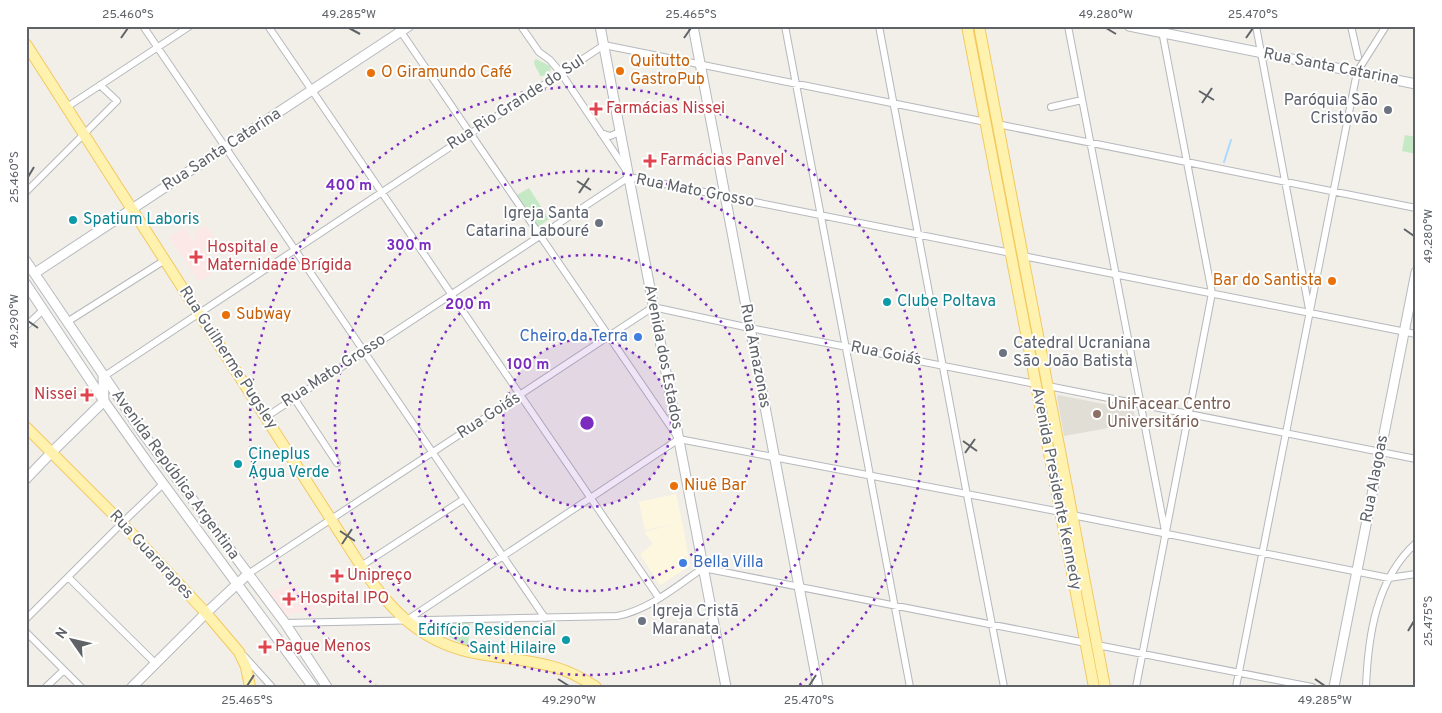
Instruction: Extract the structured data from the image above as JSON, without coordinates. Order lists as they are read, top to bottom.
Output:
{
  "streets": {
    "main road": ["Rua Guilherme Pugsley", "Avenida Presidente Kennedy", "Rua Guararapes"],
    "street": [
      "Rua Santa Catarina",
      "Rua Rio Grande do Sul",
      "Rua Mato Grosso",
      "Rua Goiás",
      "Rua Amazonas",
      "Avenida dos Estados",
      "Avenida República Argentina",
      "Rua Alagoas"
    ]
  },
  "crossings": [
    ["Rua Santa Catarina", "Rua Guilherme Pugsley"],
    ["Rua Santa Catarina", "Avenida República Argentina"],
    ["Rua Rio Grande do Sul", "Avenida dos Estados"],
    ["Rua Rio Grande do Sul", "Rua Guilherme Pugsley"],
    ["Rua Rio Grande do Sul", "Avenida República Argentina"],
    ["Rua Mato Grosso", "Rua Amazonas"],
    ["Rua Mato Grosso", "Avenida dos Estados"],
    ["Rua Mato Grosso", "Rua Guilherme Pugsley"],
    ["Rua Mato Grosso", "Avenida Presidente Kennedy"],
    ["Rua Goiás", "Rua Amazonas"],
    ["Rua Goiás", "Avenida dos Estados"],
    ["Rua Goiás", "Rua Guilherme Pugsley"],
    ["Rua Goiás", "Avenida República Argentina"],
    ["Rua Goiás", "Avenida Presidente Kennedy"]
  ],
  "places": {
    "other": [
      "Quitutto GastroPub",
      "O Giramundo Café",
      "Paróquia São Cristovão",
      "Spatium Laboris",
      "Igreja Santa Catarina Labouré",
      "Bar do Santista",
      "Clube Poltava",
      "Subway",
      "Cheiro da Terra",
      "Catedral Ucraniana São João Batista",
      "UniFacear Centro Universitário",
      "Cineplus Água Verde",
      "Niuê Bar",
      "Bella Villa",
      "Igreja Cristã Maranata",
      "Edifício Residencial Saint Hilaire"
    ],
    "health": [
      "Farmácias Nissei",
      "Farmácias Panvel",
      "Hospital e Maternidade Brígida",
      "Nissei",
      "Unipreço",
      "Hospital IPO",
      "Pague Menos"
    ]
  },
  "north": "top left",
  "coordinates": [
    "25.460°S",
    "49.285°W",
    "25.465°S",
    "49.280°W",
    "25.470°S",
    "49.290°W",
    "25.475°S"
  ],
  "rings": [
    "400 m",
    "300 m",
    "200 m",
    "100 m"
  ]
}
